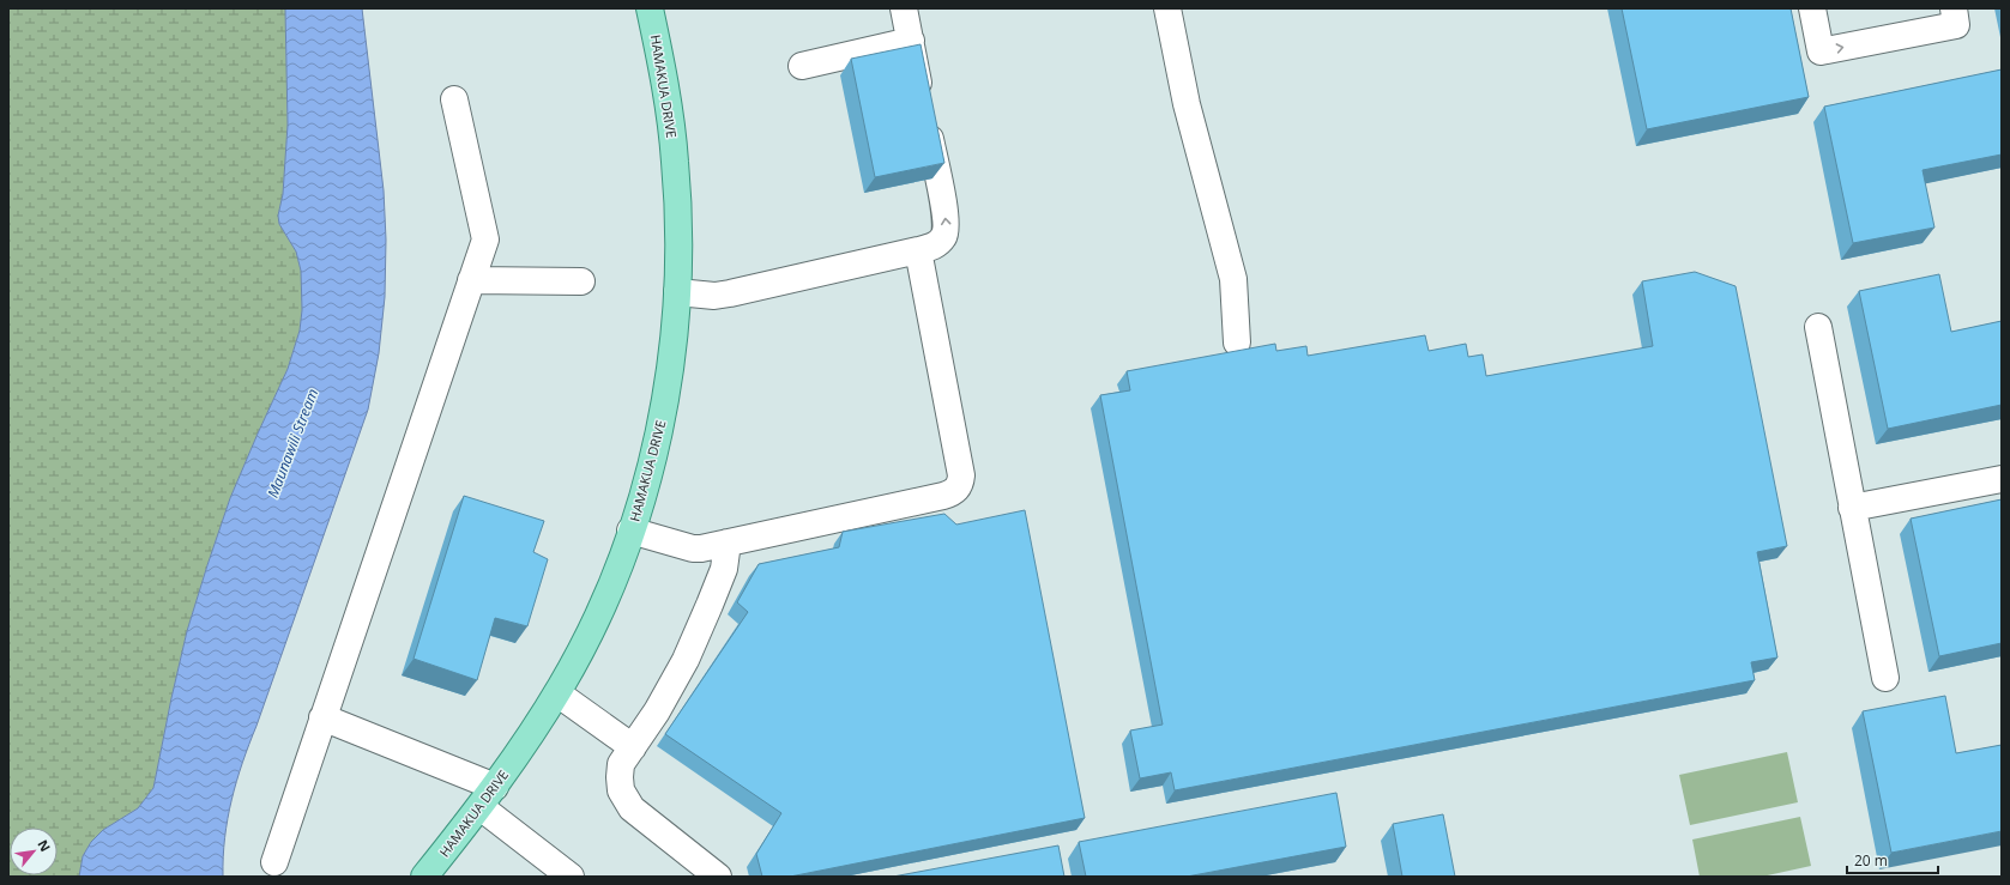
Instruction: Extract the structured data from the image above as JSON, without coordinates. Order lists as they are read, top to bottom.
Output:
{
  "streets": {
    "main road": ["HAMAKUA DRIVE"]
  },
  "water": ["Maunawili Stream"],
  "scale_bar": "20 m",
  "north": "top right"
}
